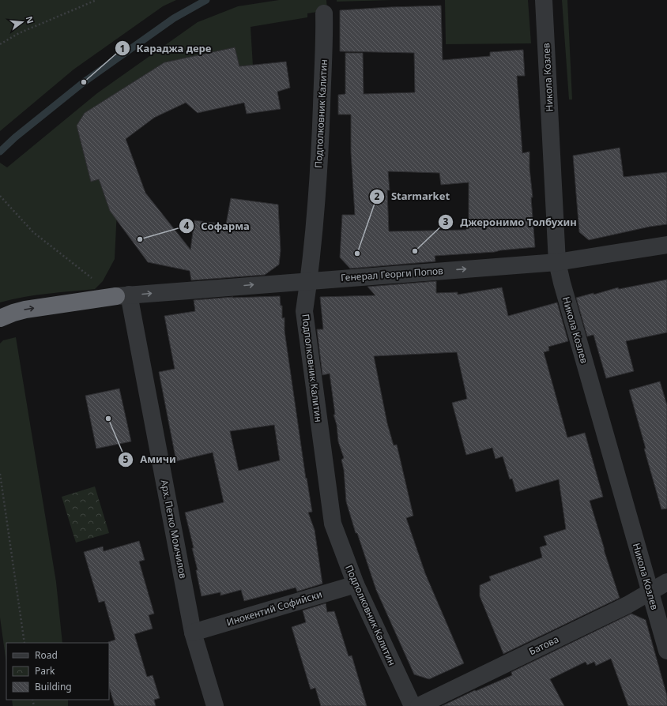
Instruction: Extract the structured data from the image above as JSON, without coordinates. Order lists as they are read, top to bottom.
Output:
{
  "streets": {
    "street": [
      "Никола Козлев",
      "Подполковник Калитин",
      "Генерал Георги Попов",
      "Арх. Петко Момчилов",
      "Инокентий Софийски",
      "Батова"
    ]
  },
  "crossings": [
    ["Никола Козлев", "Генерал Георги Попов"],
    ["Никола Козлев", "Батова"],
    ["Подполковник Калитин", "Генерал Георги Попов"],
    ["Подполковник Калитин", "Инокентий Софийски"],
    ["Генерал Георги Попов", "Арх. Петко Момчилов"],
    ["Арх. Петко Момчилов", "Инокентий Софийски"]
  ],
  "one_way": ["Генерал Георги Попов"],
  "places": [
    "Караджа дере",
    "Софарма",
    "Джеронимо Толбухин",
    "Starmarket",
    "Амичи"
  ],
  "legend": ["Road", "Park", "Building"],
  "north": "right"
}
